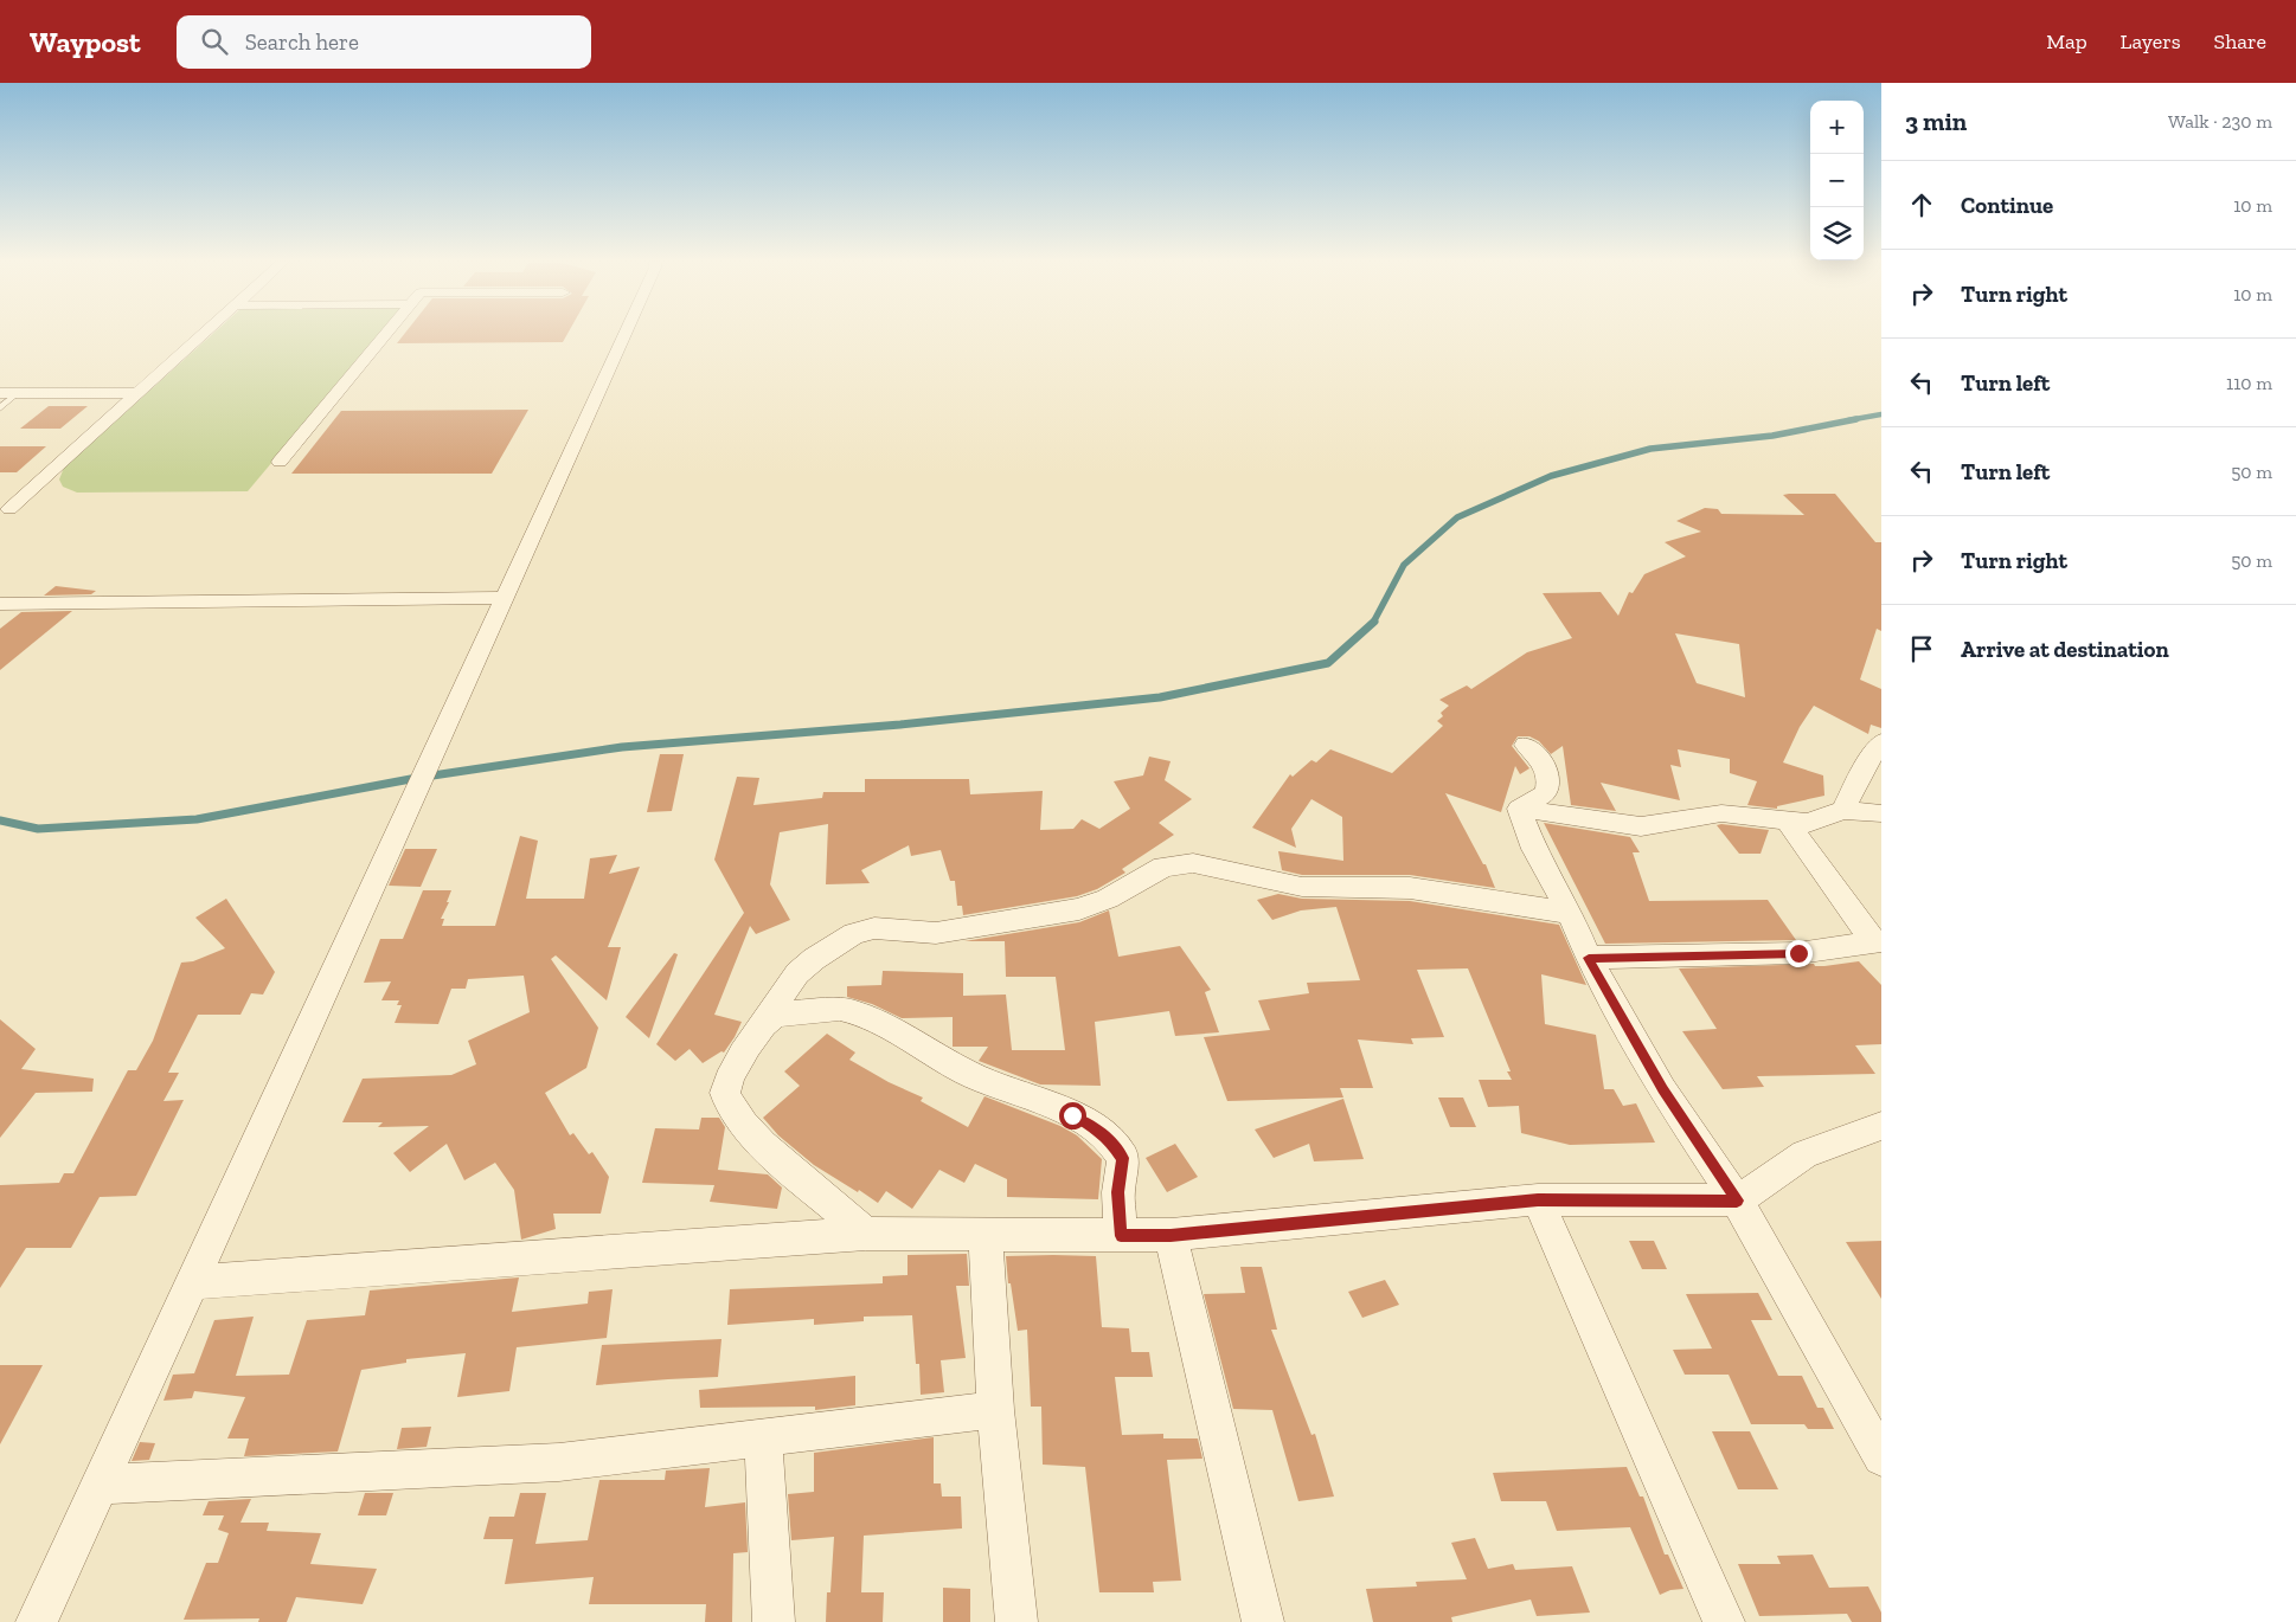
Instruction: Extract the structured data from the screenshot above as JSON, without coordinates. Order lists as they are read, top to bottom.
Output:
{
  "page": {
    "header": "Waypost",
    "search": "Search here",
    "nav": ["Map", "Layers", "Share"],
    "heading": ["3 min", "Walk · 230 m"],
    "map_buttons": ["+", "−"],
    "list": [
      ["Continue", "10 m"],
      ["Turn right", "10 m"],
      ["Turn left", "110 m"],
      ["Turn left", "50 m"],
      ["Turn right", "50 m"],
      "Arrive at destination"
    ]
  }
}
